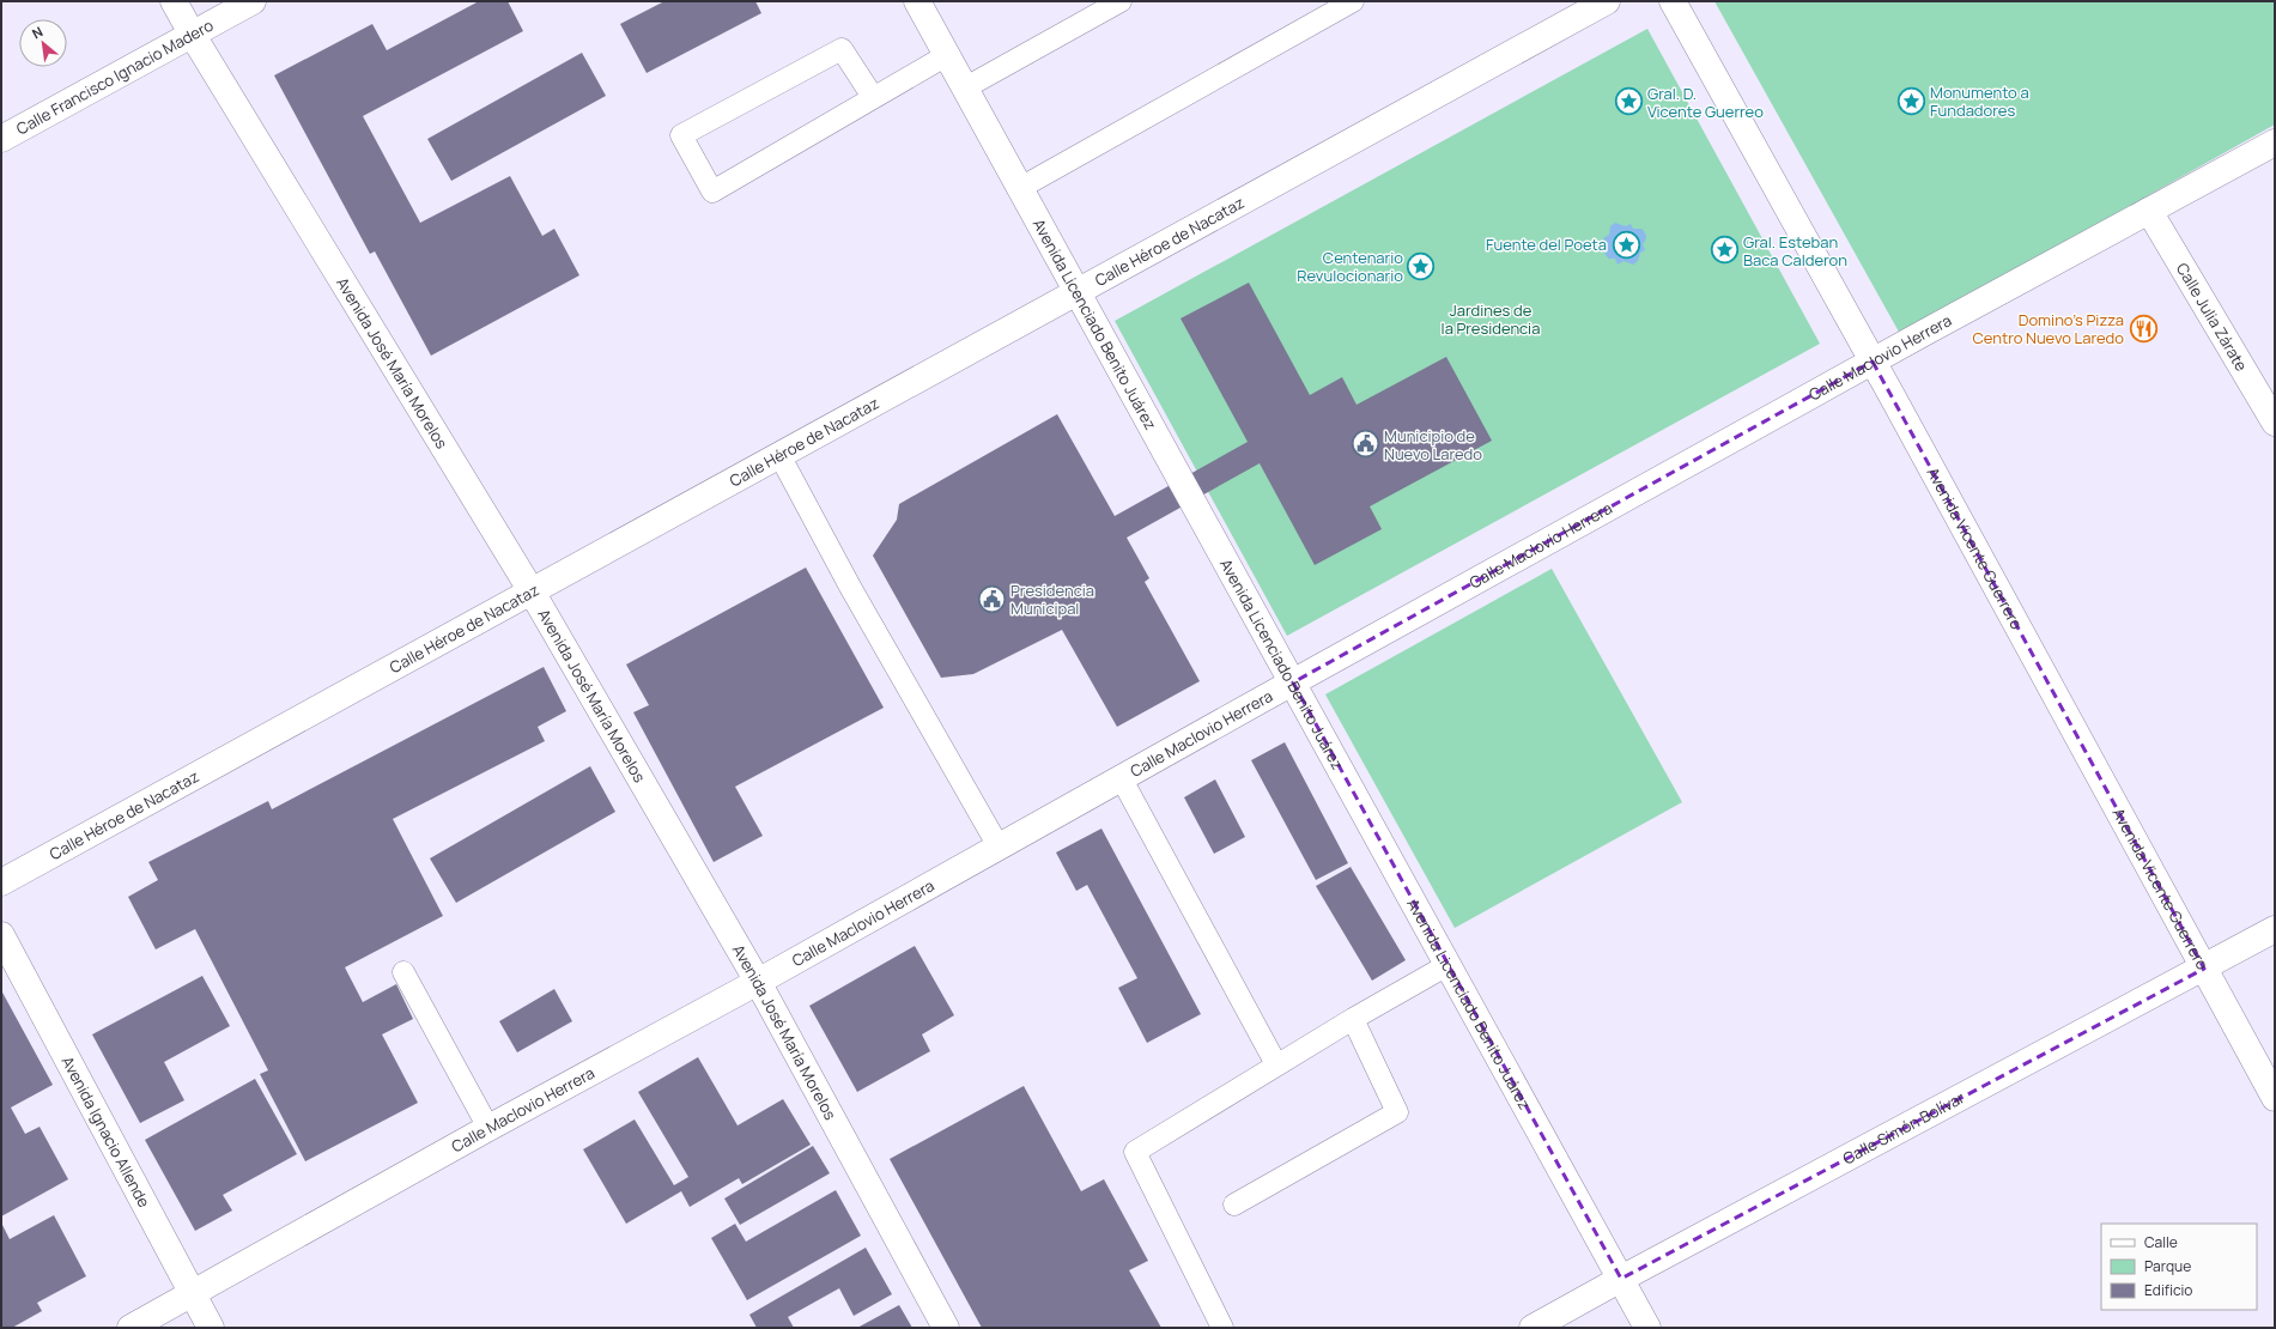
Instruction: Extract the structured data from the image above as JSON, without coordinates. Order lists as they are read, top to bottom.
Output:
{
  "streets": {
    "street": [
      "Calle Francisco Ignacio Madero",
      "Calle Héroe de Nacataz",
      "Calle Julia Zárate",
      "Avenida Licenciado Benito Juárez",
      "Calle Maclovio Herrera",
      "Avenida José María Morelos",
      "Avenida Vicente Guerrero",
      "Calle Simón Bolívar",
      "Avenida Ignacio Allende"
    ]
  },
  "crossings": [
    ["Calle Francisco Ignacio Madero", "Avenida José María Morelos"],
    ["Calle Héroe de Nacataz", "Avenida Licenciado Benito Juárez"],
    ["Calle Héroe de Nacataz", "Avenida José María Morelos"],
    ["Calle Julia Zárate", "Calle Maclovio Herrera"],
    ["Avenida Licenciado Benito Juárez", "Calle Maclovio Herrera"],
    ["Avenida Licenciado Benito Juárez", "Calle Simón Bolívar"],
    ["Calle Maclovio Herrera", "Avenida José María Morelos"],
    ["Calle Maclovio Herrera", "Avenida Vicente Guerrero"],
    ["Calle Maclovio Herrera", "Avenida Ignacio Allende"],
    ["Avenida Vicente Guerrero", "Calle Simón Bolívar"]
  ],
  "parks": ["Jardines de la Presidencia"],
  "places": {
    "place": [
      "Monumento a Fundadores",
      "Gral. D. Vicente Guerreo",
      "Fuente del Poeta",
      "Gral. Esteban Baca Calderon",
      "Centenario Revulocionario"
    ],
    "restaurant": ["Domino's Pizza Centro Nuevo Laredo"],
    "public building": ["Municipio de Nuevo Laredo", "Presidencia Municipal"]
  },
  "legend": ["Calle", "Parque", "Edificio"],
  "north": "top left"
}
